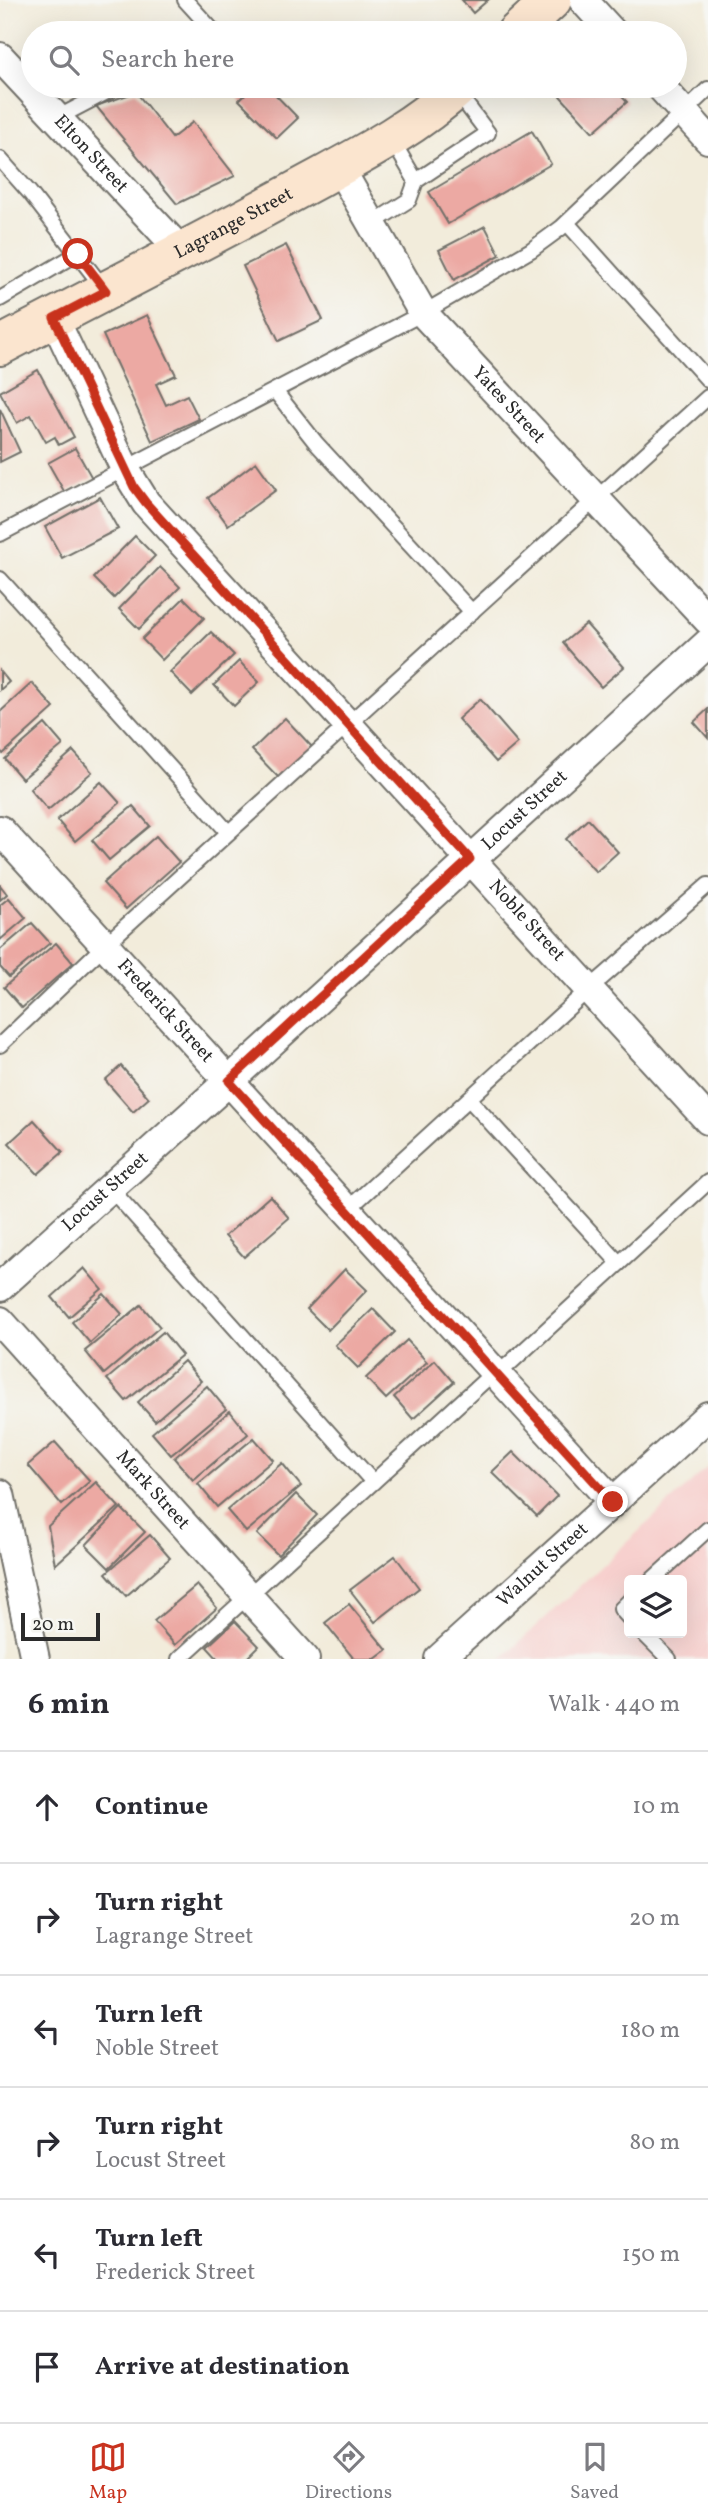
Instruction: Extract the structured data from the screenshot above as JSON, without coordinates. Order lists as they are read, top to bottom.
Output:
{
  "streets": {
    "main road": ["Lagrange Street"],
    "street": [
      "Elton Street",
      "Yates Street",
      "Locust Street",
      "Noble Street",
      "Frederick Street",
      "Mark Street",
      "Walnut Street"
    ]
  },
  "crossings": [
    ["Elton Street", "Lagrange Street"],
    ["Lagrange Street", "Yates Street"],
    ["Lagrange Street", "Noble Street"],
    ["Locust Street", "Noble Street"],
    ["Locust Street", "Frederick Street"],
    ["Frederick Street", "Walnut Street"]
  ],
  "scale_bar": "20 m",
  "page": {
    "search": "Search here",
    "scale": "20 m",
    "heading": ["6 min", "Walk · 440 m"],
    "list": [
      ["Continue", "10 m"],
      ["Turn right", "Lagrange Street", "20 m"],
      ["Turn left", "Noble Street", "180 m"],
      ["Turn right", "Locust Street", "80 m"],
      ["Turn left", "Frederick Street", "150 m"],
      "Arrive at destination"
    ],
    "nav": ["Map", "Directions", "Saved"]
  }
}
